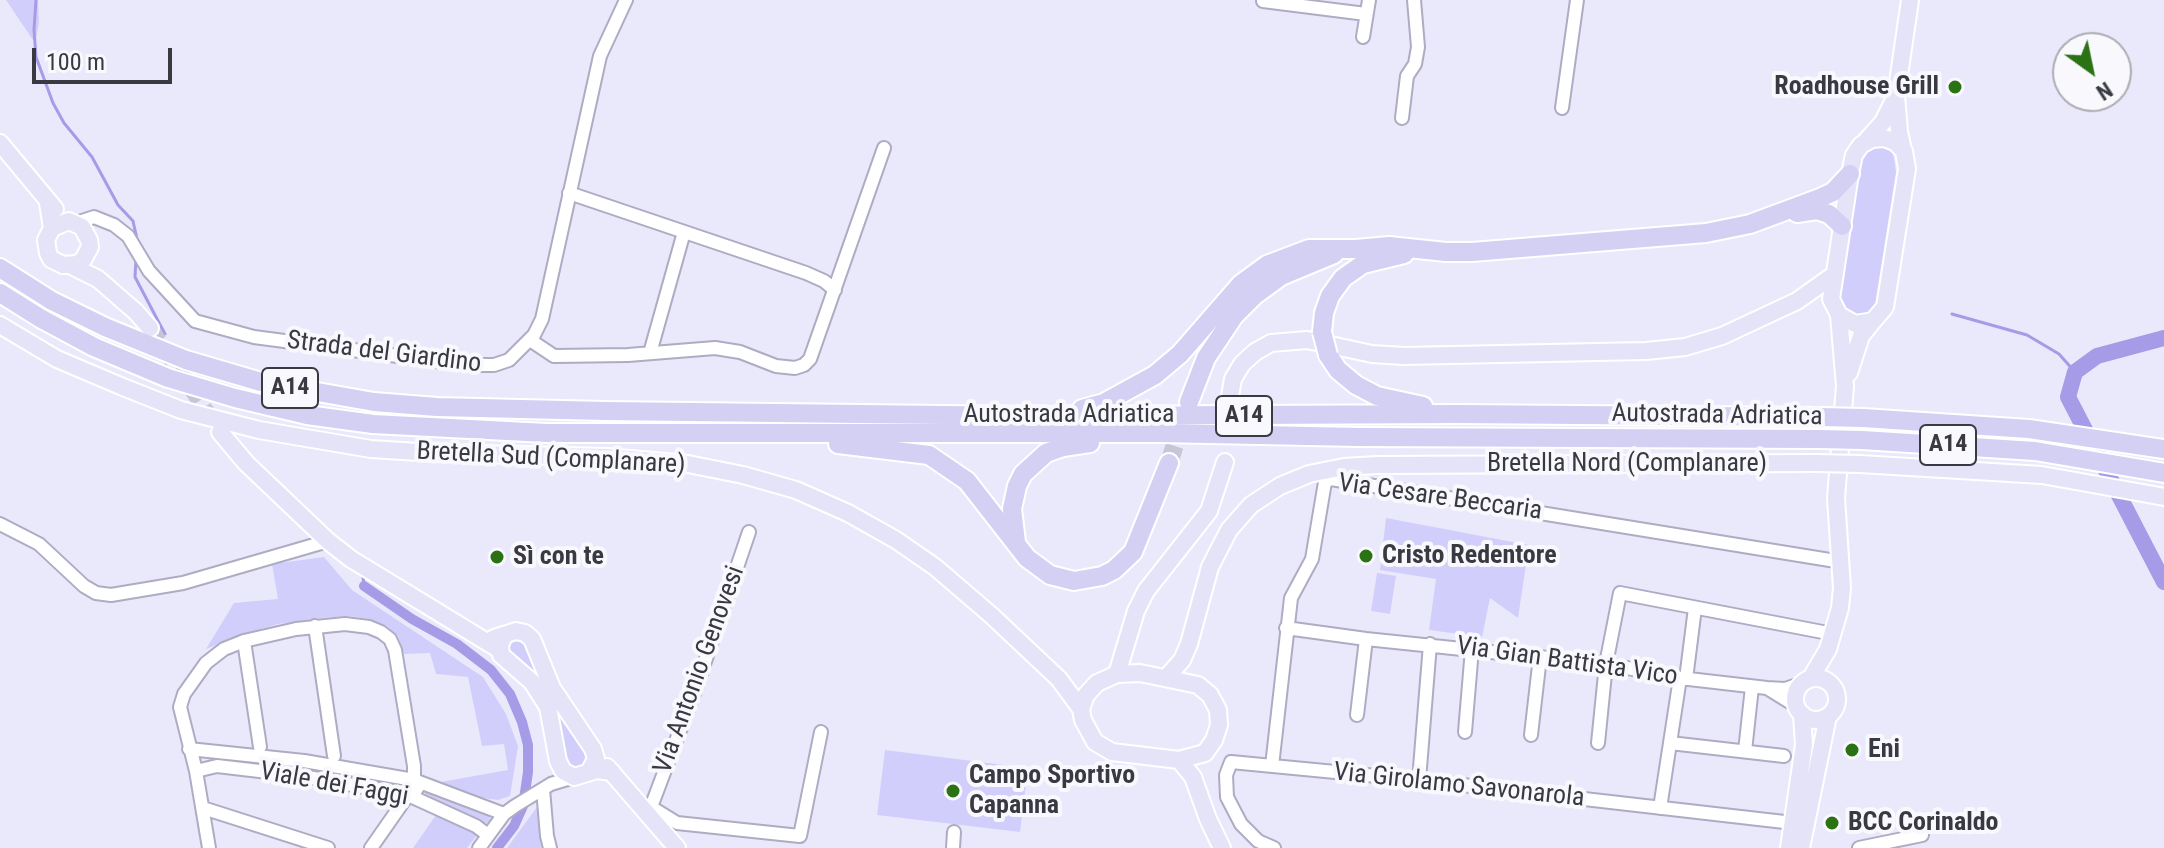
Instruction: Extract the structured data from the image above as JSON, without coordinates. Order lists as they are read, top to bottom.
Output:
{
  "streets": {
    "highway": ["A14", "Autostrada Adriatica"],
    "main road": ["Bretella Sud (Complanare)", "Bretella Nord (Complanare)"],
    "street": [
      "Strada del Giardino",
      "Via Cesare Beccaria",
      "Via Gian Battista Vico",
      "Via Antonio Genovesi",
      "Viale dei Faggi",
      "Via Girolamo Savonarola"
    ]
  },
  "crossings": [
    ["Bretella Sud (Complanare)", "Bretella Nord (Complanare)"],
    ["Via Cesare Beccaria", "Via Gian Battista Vico"],
    ["Via Cesare Beccaria", "Via Girolamo Savonarola"]
  ],
  "places": [
    "Roadhouse Grill",
    "Cristo Redentore",
    "Sì con te",
    "Eni",
    "Campo Sportivo Capanna",
    "BCC Corinaldo"
  ],
  "scale_bar": "100 m",
  "north": "bottom right"
}
